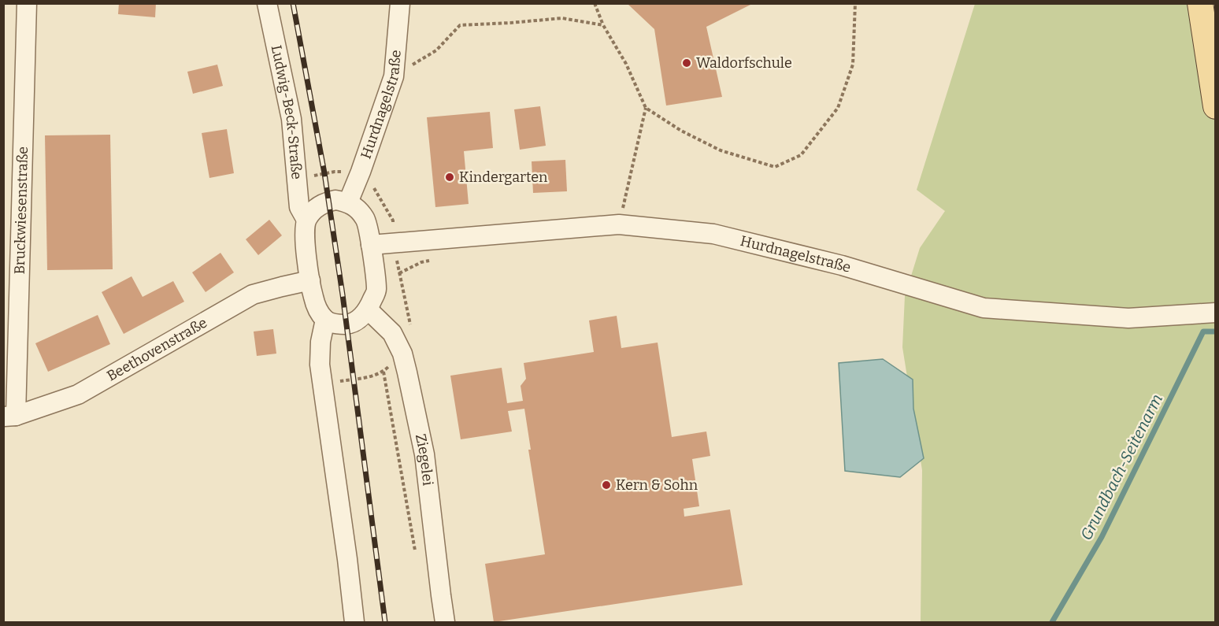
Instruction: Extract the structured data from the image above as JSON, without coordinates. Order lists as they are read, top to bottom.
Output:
{
  "streets": {
    "street": [
      "Hurdnagelstraße",
      "Ludwig-Beck-Straße",
      "Bruckwiesenstraße",
      "Beethovenstraße",
      "Ziegelei"
    ]
  },
  "crossings": [
    ["Bruckwiesenstraße", "Beethovenstraße"]
  ],
  "water": ["Grundbach-Seitenarm"],
  "places": ["Waldorfschule", "Kindergarten", "Kern & Sohn"]
}
